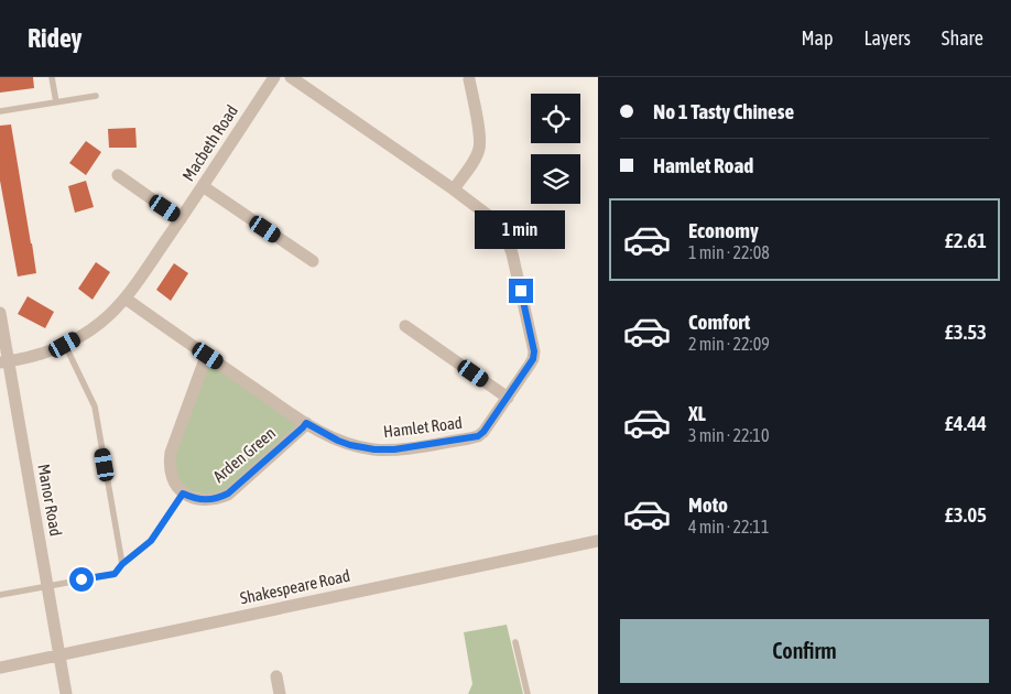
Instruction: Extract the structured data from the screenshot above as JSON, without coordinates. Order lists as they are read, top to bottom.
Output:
{
  "streets": {
    "street": [
      "Macbeth Road",
      "Hamlet Road",
      "Arden Green",
      "Manor Road",
      "Shakespeare Road"
    ]
  },
  "crossings": [
    ["Macbeth Road", "Hamlet Road"],
    ["Macbeth Road", "Manor Road"],
    ["Hamlet Road", "Arden Green"],
    ["Manor Road", "Shakespeare Road"]
  ],
  "page": {
    "header": "Ridey",
    "nav": ["Map", "Layers", "Share"],
    "banner": ["No 1 Tasty Chinese", "Hamlet Road"],
    "list": [
      {
        "name": "Economy",
        "note": "1 min · 22:08",
        "value": "£2.61"
      },
      {
        "name": "Comfort",
        "note": "2 min · 22:09",
        "value": "£3.53"
      },
      {
        "name": "XL",
        "note": "3 min · 22:10",
        "value": "£4.44"
      },
      {
        "name": "Moto",
        "note": "4 min · 22:11",
        "value": "£3.05"
      }
    ],
    "bubble": "1 min",
    "buttons": "Confirm"
  }
}
